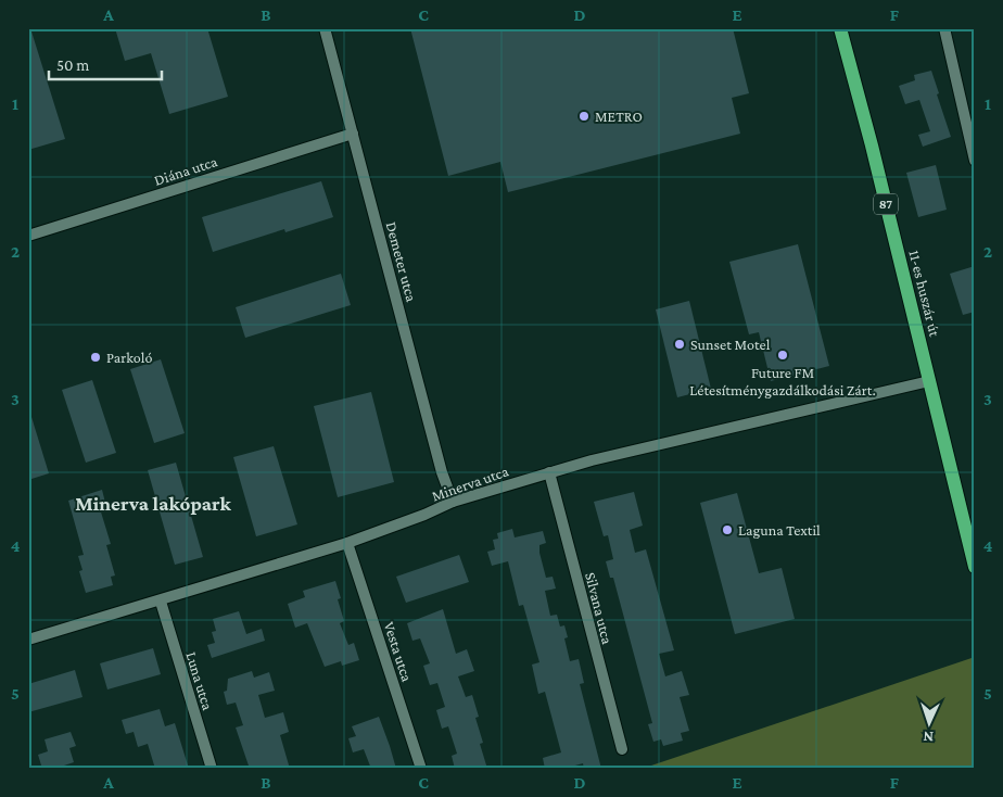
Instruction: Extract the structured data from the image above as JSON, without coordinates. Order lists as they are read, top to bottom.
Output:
{
  "streets": {
    "main road": ["87", "11-es huszár út"],
    "street": [
      "Diána utca",
      "Demeter utca",
      "Minerva utca",
      "Silvana utca",
      "Vesta utca",
      "Luna utca"
    ]
  },
  "crossings": [
    ["Diána utca", "Demeter utca"],
    ["Demeter utca", "Minerva utca"],
    ["11-es huszár út", "Minerva utca"],
    ["Minerva utca", "Silvana utca"],
    ["Minerva utca", "Vesta utca"],
    ["Minerva utca", "Luna utca"]
  ],
  "districts": ["Minerva lakópark"],
  "places": [
    "METRO",
    "Sunset Motel",
    "Future FM Létesítménygazdálkodási Zárt.",
    "Parkoló",
    "Laguna Textil"
  ],
  "scale_bar": "50 m",
  "north": "bottom",
  "grid": {
    "columns": [
      "A",
      "B",
      "C",
      "D",
      "E",
      "F"
    ],
    "rows": [
      "1",
      "2",
      "3",
      "4",
      "5"
    ]
  }
}
